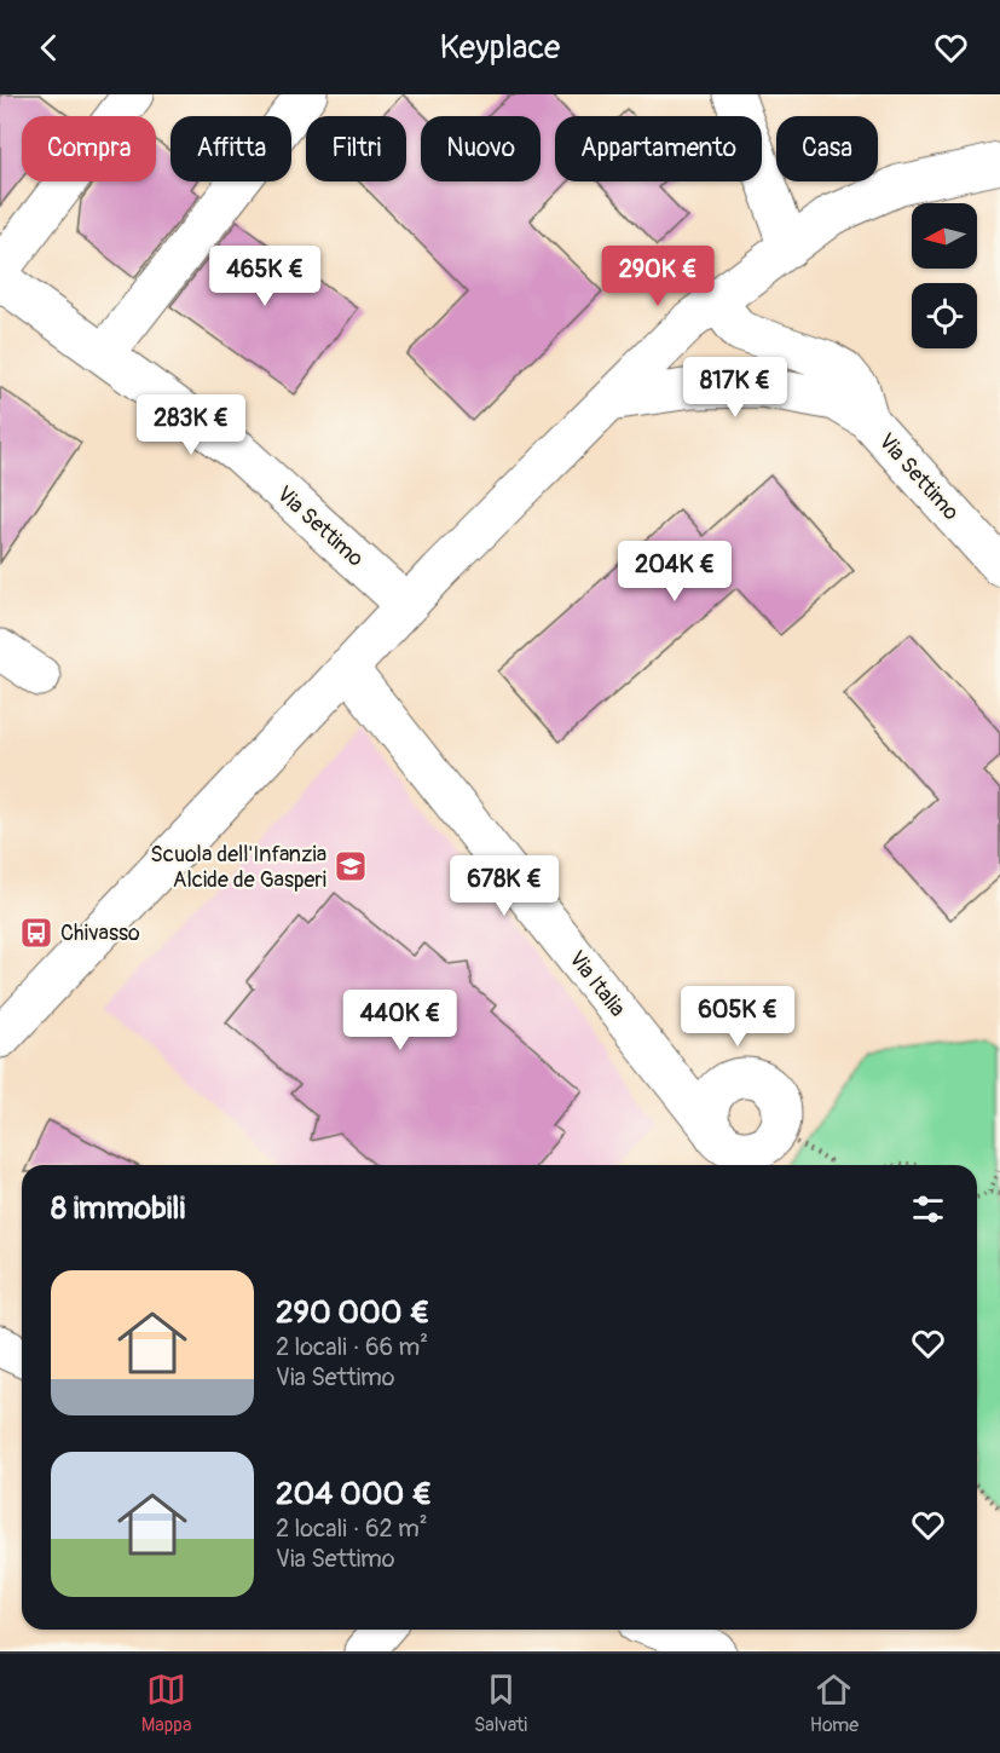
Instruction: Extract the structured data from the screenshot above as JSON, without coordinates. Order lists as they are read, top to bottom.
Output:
{
  "streets": {
    "street": ["Via Settimo", "Via Italia"]
  },
  "places": {
    "school or university": ["Scuola dell'Infanzia Alcide de Gasperi"],
    "bus stop": ["Chivasso"]
  },
  "north": "left",
  "page": {
    "header": "Keyplace",
    "chip": [
      "Compra",
      "Affitta",
      "Filtri",
      "Nuovo",
      "Appartamento",
      "Casa"
    ],
    "price": [
      "465K €",
      "290K €",
      "817K €",
      "283K €",
      "204K €",
      "678K €",
      "605K €",
      "440K €"
    ],
    "heading": "8 immobili",
    "list": [
      {
        "name": "290 000 €",
        "note": "2 locali · 66 m² · Via Settimo"
      },
      {
        "name": "204 000 €",
        "note": "2 locali · 62 m² · Via Settimo"
      }
    ],
    "tabs": ["Mappa", "Salvati", "Home"]
  }
}
